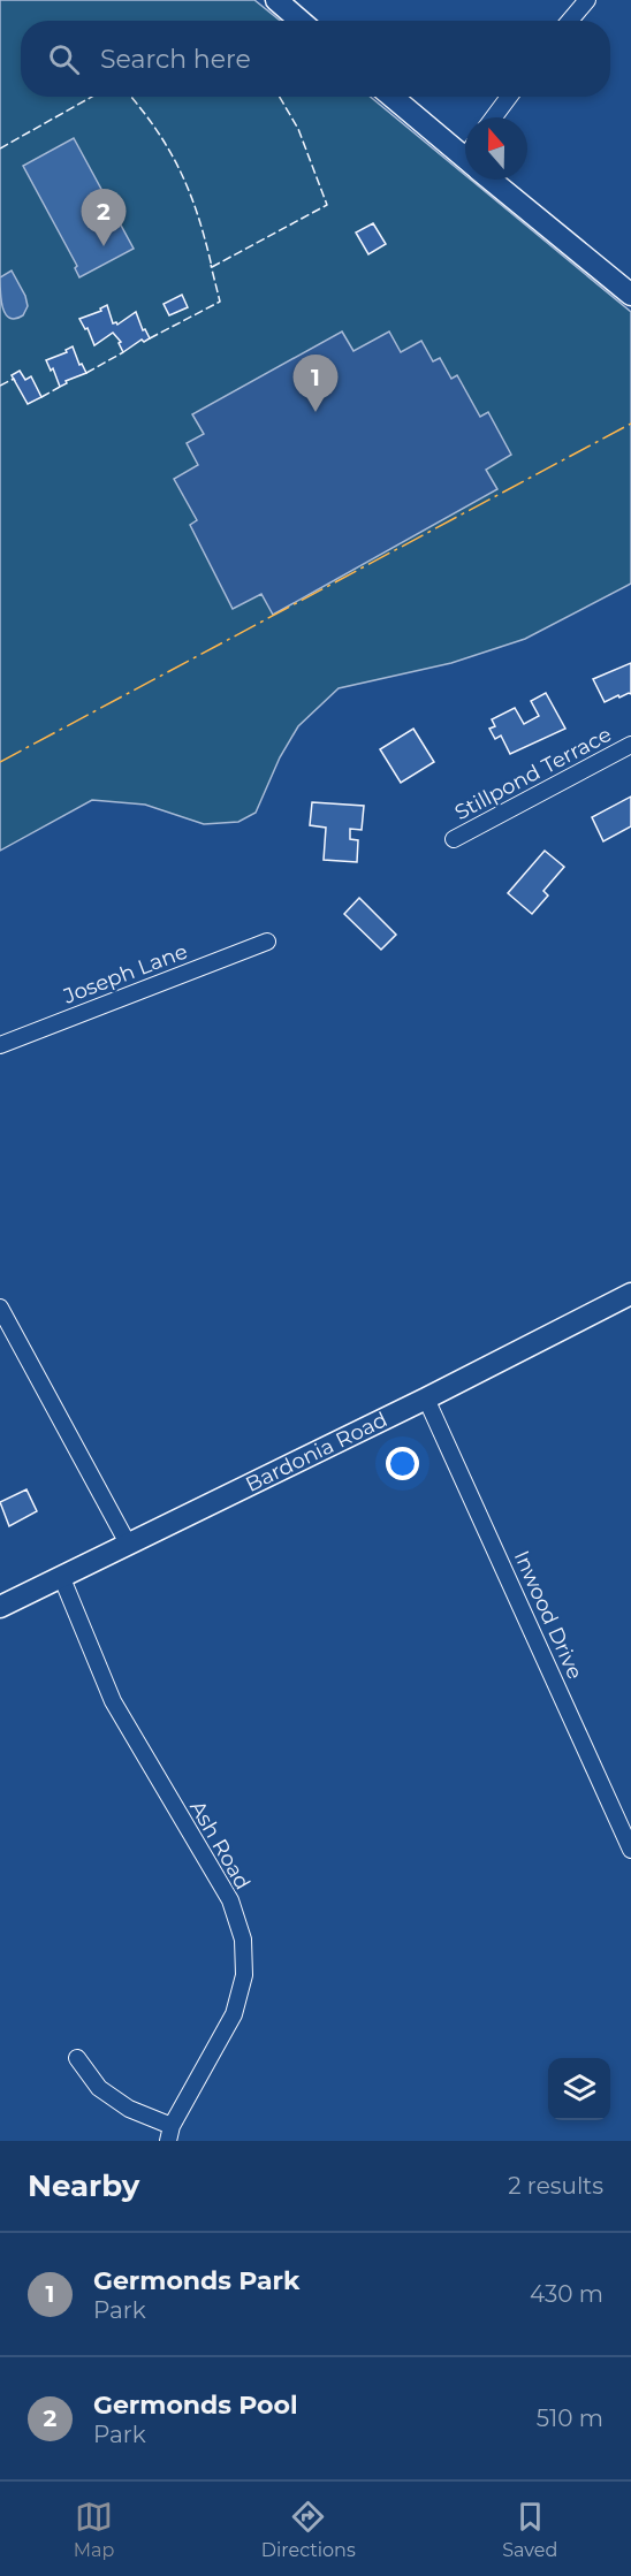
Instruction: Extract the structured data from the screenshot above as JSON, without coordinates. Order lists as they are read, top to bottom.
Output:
{
  "streets": {
    "street": [
      "Stillpond Terrace",
      "Joseph Lane",
      "Bardonia Road",
      "Inwood Drive",
      "Ash Road"
    ]
  },
  "crossings": [
    ["Bardonia Road", "Inwood Drive"],
    ["Bardonia Road", "Ash Road"]
  ],
  "north": "top",
  "page": {
    "search": "Search here",
    "pins": ["2", "1"],
    "heading": ["Nearby", "2 results"],
    "list": [
      {
        "mark": "1",
        "name": "Germonds Park",
        "note": "Park",
        "value": "430 m"
      },
      {
        "mark": "2",
        "name": "Germonds Pool",
        "note": "Park",
        "value": "510 m"
      }
    ],
    "nav": ["Map", "Directions", "Saved"]
  }
}
